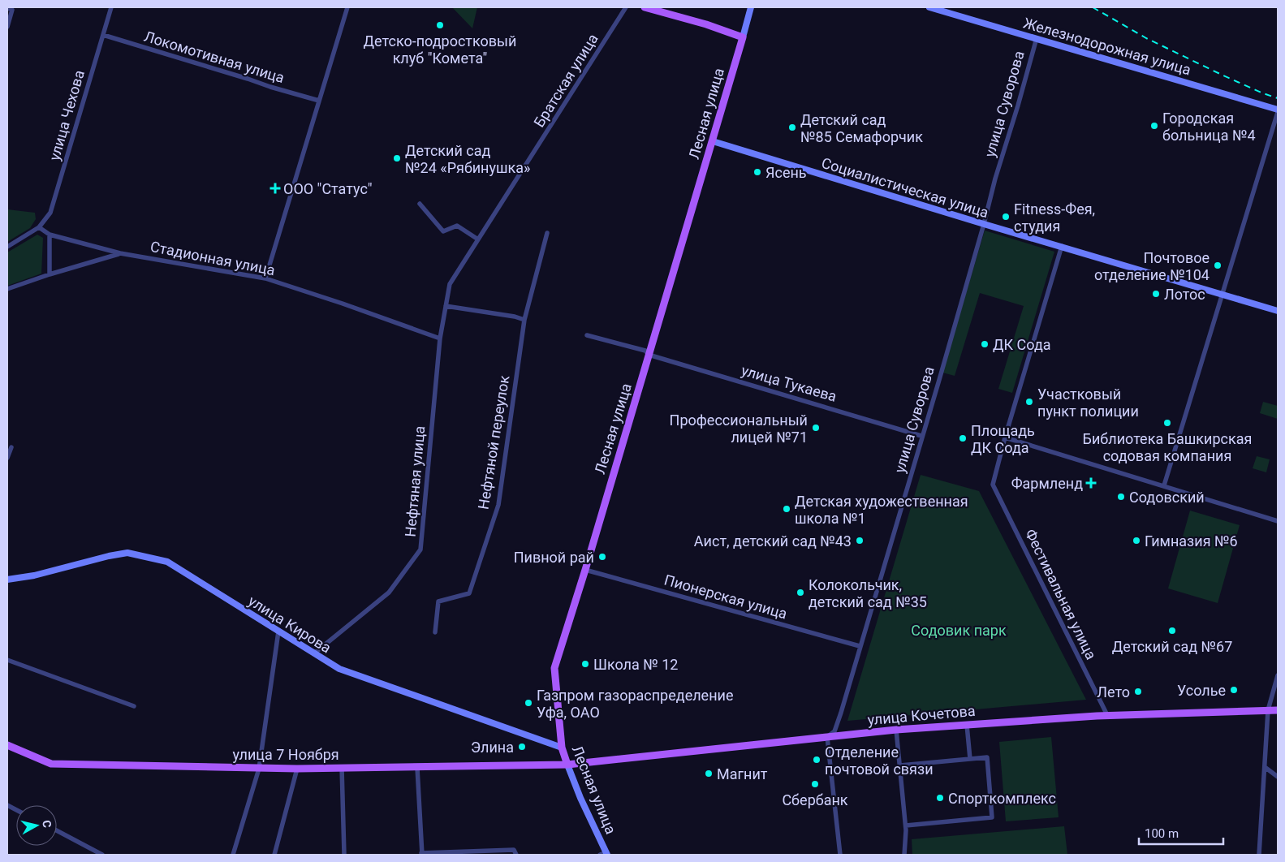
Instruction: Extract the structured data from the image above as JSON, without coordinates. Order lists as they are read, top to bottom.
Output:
{
  "streets": {
    "main road": ["Лесная улица", "улица Кочетова", "улица 7 Ноября"],
    "street": [
      "Железнодорожная улица",
      "Локомотивная улица",
      "Братская улица",
      "улица Суворова",
      "улица Чехова",
      "Социалистическая улица",
      "Стадионная улица",
      "улица Тукаева",
      "Нефтяной переулок",
      "Нефтяная улица",
      "Фестивальная улица",
      "Пионерская улица",
      "улица Кирова"
    ]
  },
  "crossings": [
    ["Железнодорожная улица", "улица Суворова"],
    ["Локомотивная улица", "улица Чехова"],
    ["Братская улица", "Стадионная улица"],
    ["Братская улица", "Нефтяная улица"],
    ["улица Суворова", "Социалистическая улица"],
    ["улица Суворова", "улица Тукаева"],
    ["улица Суворова", "Пионерская улица"],
    ["Лесная улица", "Социалистическая улица"],
    ["Лесная улица", "улица Тукаева"],
    ["Лесная улица", "Пионерская улица"],
    ["Лесная улица", "улица Кирова"],
    ["Лесная улица", "улица Кочетова"],
    ["Лесная улица", "улица 7 Ноября"],
    ["улица Чехова", "Стадионная улица"],
    ["Стадионная улица", "Нефтяная улица"],
    ["Нефтяная улица", "улица Кирова"],
    ["Фестивальная улица", "улица Кочетова"],
    ["улица Кочетова", "улица 7 Ноября"]
  ],
  "parks": ["Содовик парк"],
  "places": {
    "other": [
      "Детско-подростковый клуб \"Комета\"",
      "Городская больница №4",
      "Детский сад №85 Семафорчик",
      "Детский сад №24 «Рябинушка»",
      "Ясень",
      "Fitness-Фея, студия",
      "Почтовое отделение №104",
      "Лотос",
      "ДК Сода",
      "Участковый пункт полиции",
      "Библиотека Башкирская содовая компания",
      "Профессиональный лицей №71",
      "Площадь ДК Сода",
      "Содовский",
      "Детская художественная школа №1",
      "Аист, детский сад №43",
      "Гимназия №6",
      "Пивной рай",
      "Колокольчик, детский сад №35",
      "Детский сад №67",
      "Школа № 12",
      "Усолье",
      "Лето",
      "Газпром газораспределение Уфа, ОАО",
      "Элина",
      "Отделение почтовой связи",
      "Магнит",
      "Сбербанк",
      "Спорткомплекс"
    ],
    "health": ["ООО \"Статус\"", "Фармленд"]
  },
  "scale_bar": "100 m",
  "north": "right"
}
